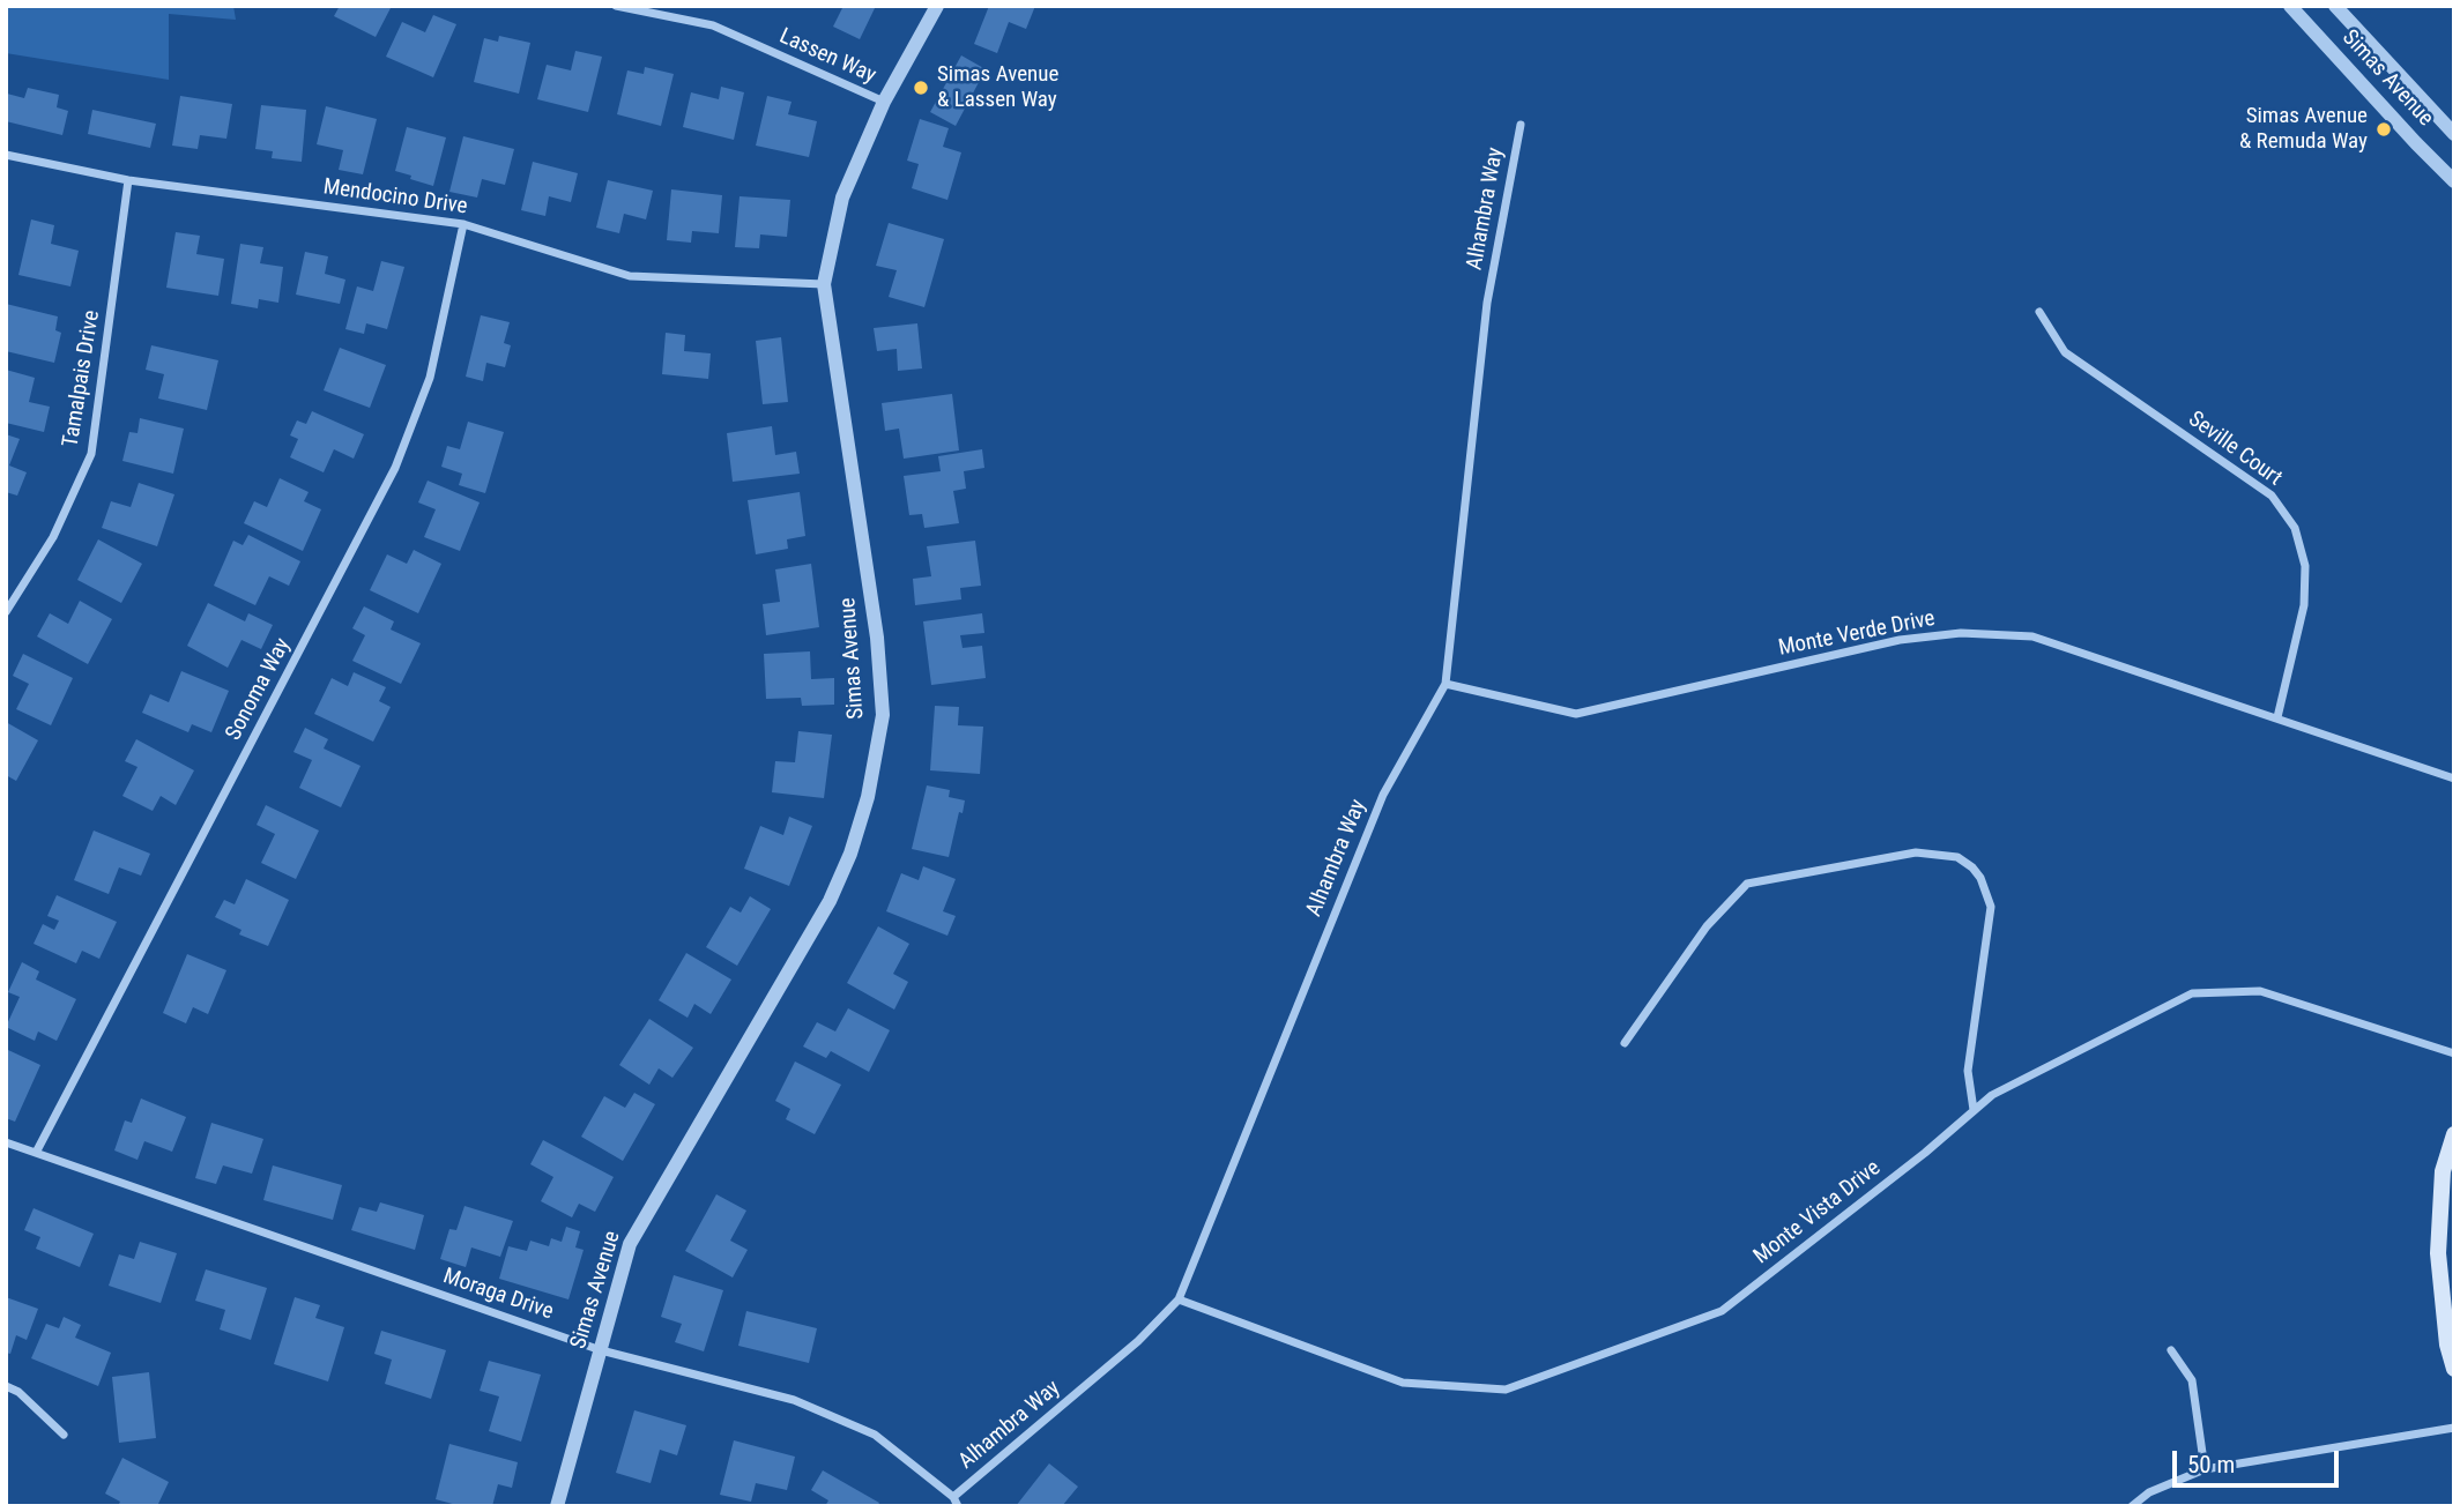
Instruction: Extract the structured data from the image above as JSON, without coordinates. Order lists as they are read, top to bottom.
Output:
{
  "streets": {
    "street": [
      "Lassen Way",
      "Simas Avenue",
      "Mendocino Drive",
      "Alhambra Way",
      "Tamalpais Drive",
      "Seville Court",
      "Monte Verde Drive",
      "Sonoma Way",
      "Monte Vista Drive",
      "Moraga Drive"
    ]
  },
  "crossings": [
    ["Lassen Way", "Simas Avenue"],
    ["Simas Avenue", "Mendocino Drive"],
    ["Simas Avenue", "Moraga Drive"],
    ["Mendocino Drive", "Tamalpais Drive"],
    ["Mendocino Drive", "Sonoma Way"],
    ["Alhambra Way", "Monte Verde Drive"],
    ["Alhambra Way", "Monte Vista Drive"],
    ["Alhambra Way", "Moraga Drive"],
    ["Seville Court", "Monte Verde Drive"],
    ["Sonoma Way", "Moraga Drive"]
  ],
  "places": ["Simas Avenue & Lassen Way", "Simas Avenue & Remuda Way"],
  "scale_bar": "50 m"
}
